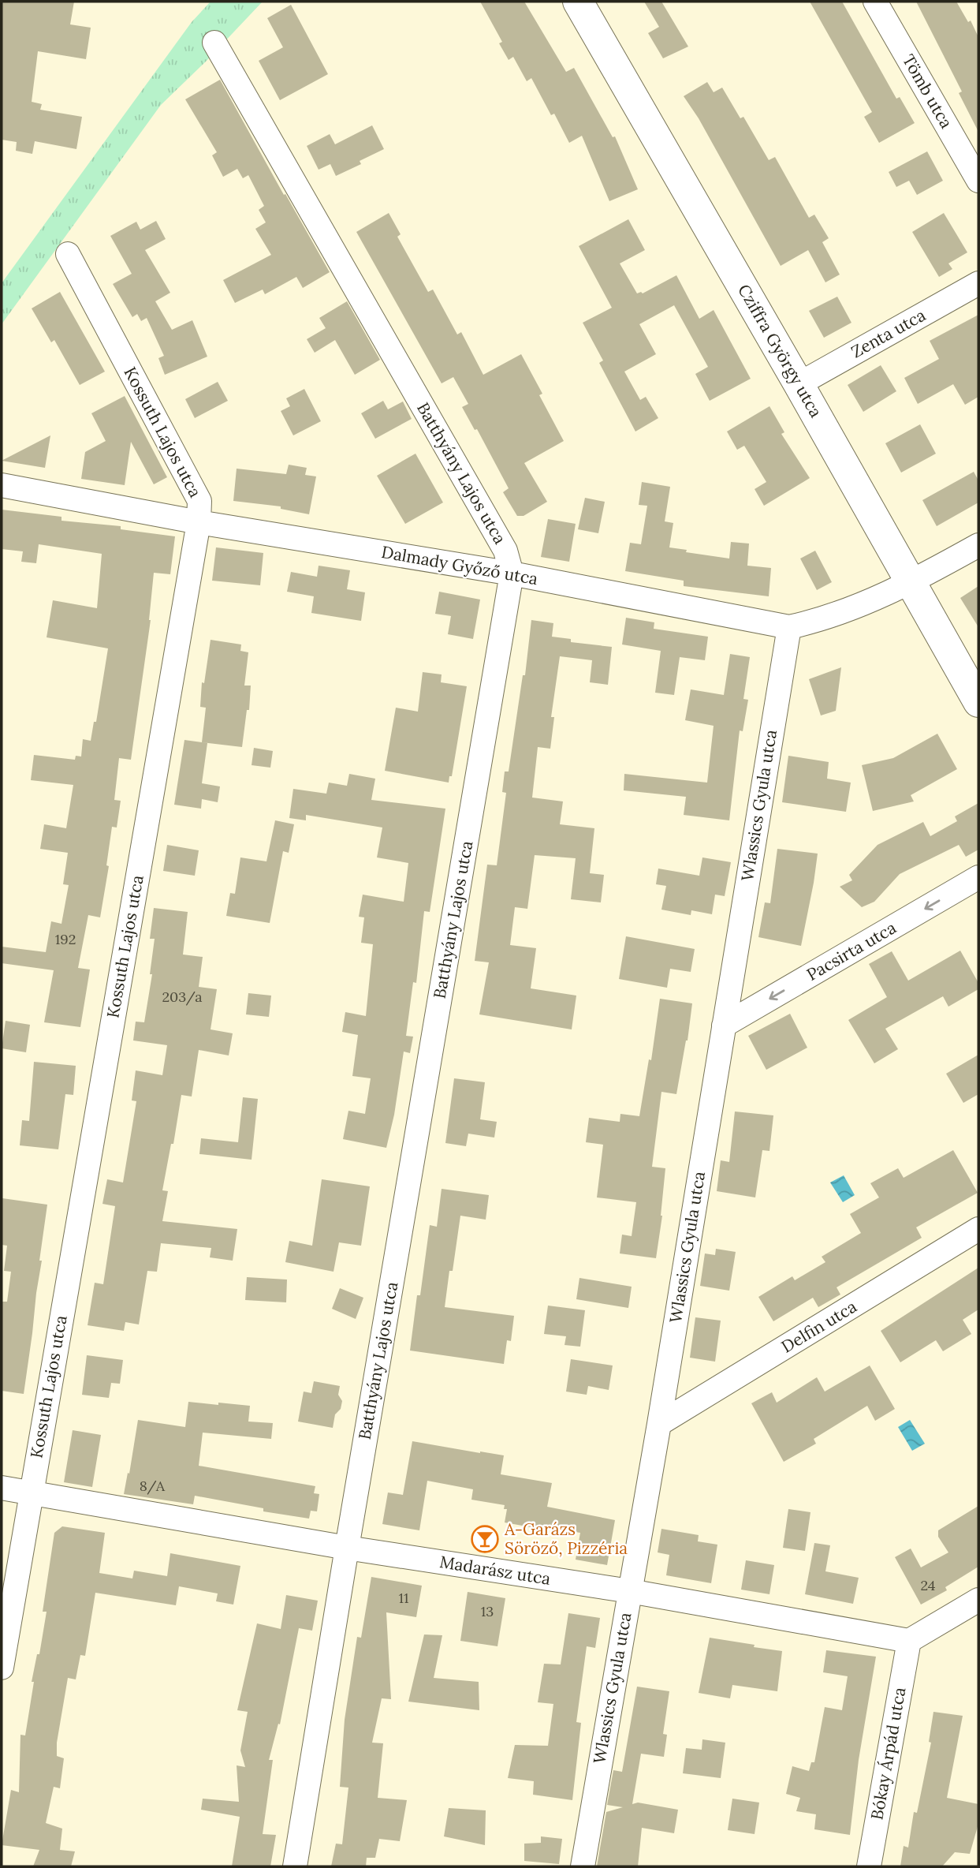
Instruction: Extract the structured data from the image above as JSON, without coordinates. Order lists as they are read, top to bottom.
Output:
{
  "streets": {
    "street": [
      "Tömb utca",
      "Zenta utca",
      "Cziffra György utca",
      "Kossuth Lajos utca",
      "Batthyány Lajos utca",
      "Dalmady Győző utca",
      "Wlassics Gyula utca",
      "Pacsirta utca",
      "Delfin utca",
      "Madarász utca",
      "Bókay Árpád utca"
    ]
  },
  "crossings": [
    ["Zenta utca", "Cziffra György utca"],
    ["Cziffra György utca", "Dalmady Győző utca"],
    ["Kossuth Lajos utca", "Dalmady Győző utca"],
    ["Kossuth Lajos utca", "Madarász utca"],
    ["Batthyány Lajos utca", "Dalmady Győző utca"],
    ["Batthyány Lajos utca", "Madarász utca"],
    ["Dalmady Győző utca", "Wlassics Gyula utca"],
    ["Wlassics Gyula utca", "Pacsirta utca"],
    ["Wlassics Gyula utca", "Delfin utca"],
    ["Wlassics Gyula utca", "Madarász utca"],
    ["Madarász utca", "Bókay Árpád utca"]
  ],
  "one_way": ["Pacsirta utca"],
  "places": {
    "bar": ["A-Garázs Söröző, Pizzéria"]
  },
  "house_numbers": [
    "192",
    "203/a",
    "8/A",
    "24",
    "11",
    "13"
  ]
}
